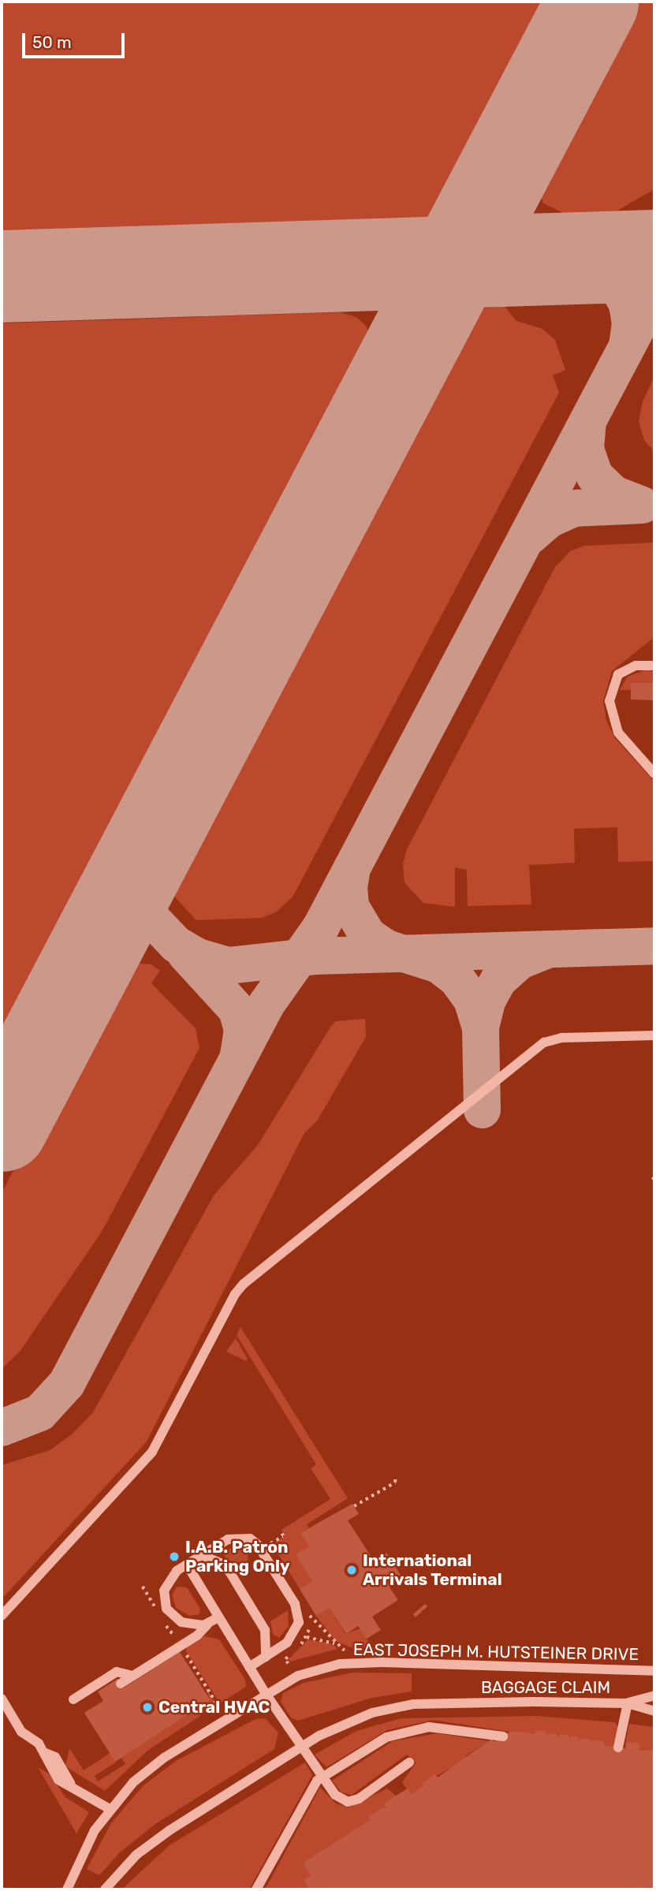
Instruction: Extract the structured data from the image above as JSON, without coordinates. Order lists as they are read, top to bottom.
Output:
{
  "streets": {
    "street": ["EAST JOSEPH M. HUTSTEINER DRIVE", "BAGGAGE CLAIM"]
  },
  "places": ["I.A.B. Patron Parking Only", "International Arrivals Terminal", "Central HVAC"],
  "scale_bar": "50 m"
}
